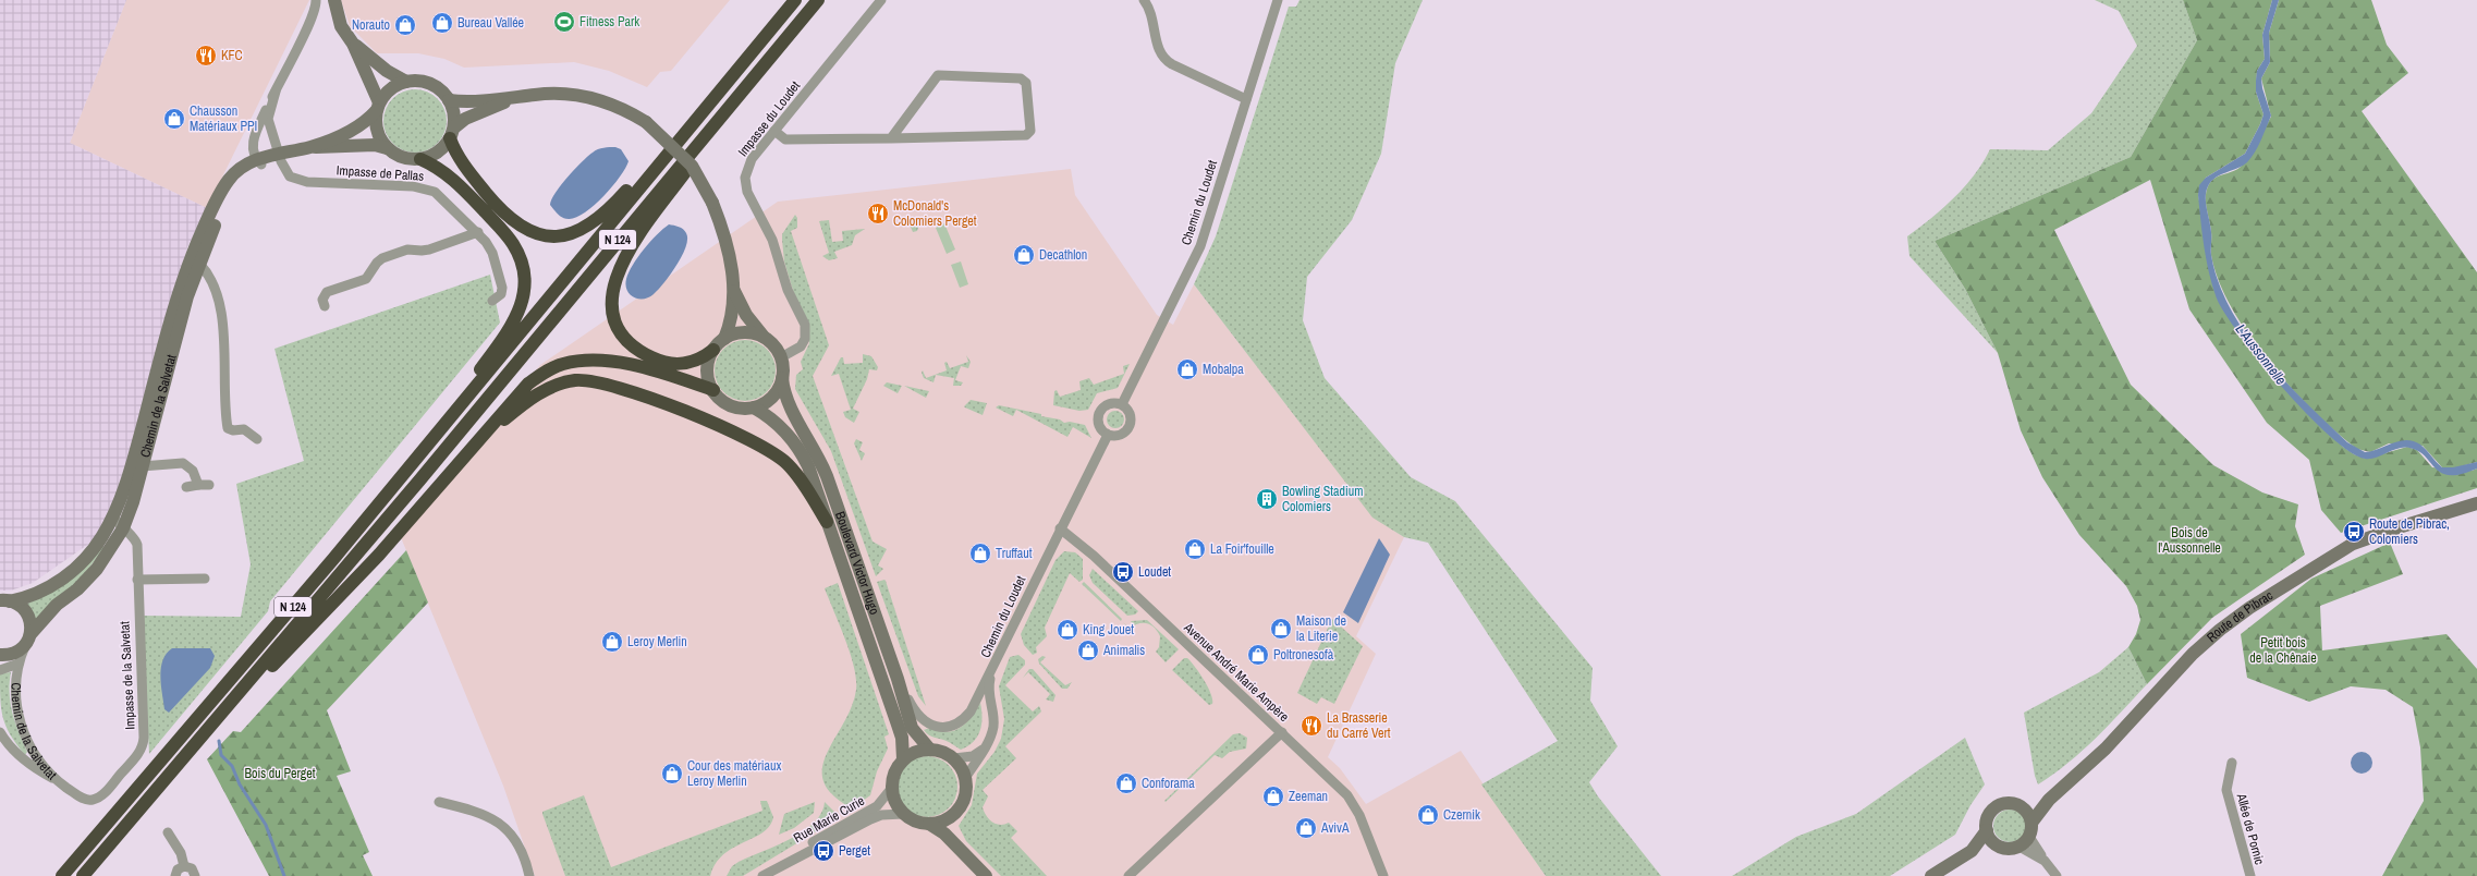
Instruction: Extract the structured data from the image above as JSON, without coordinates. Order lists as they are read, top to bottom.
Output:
{
  "streets": {
    "highway": ["N 124"],
    "main road": ["Chemin de la Salvetat", "Boulevard Victor Hugo", "Route de Pibrac"],
    "street": [
      "Impasse du Loudet",
      "Impasse de Pallas",
      "Chemin du Loudet",
      "Avenue André Marie Ampère",
      "Impasse de la Salvetat",
      "Rue Marie Curie",
      "Allée de Pornic"
    ]
  },
  "crossings": [
    ["Impasse du Loudet", "Boulevard Victor Hugo"],
    ["Impasse de Pallas", "Chemin de la Salvetat"],
    ["Chemin du Loudet", "Boulevard Victor Hugo"],
    ["Chemin du Loudet", "Avenue André Marie Ampère"],
    ["Chemin du Loudet", "Rue Marie Curie"],
    ["Chemin de la Salvetat", "Impasse de la Salvetat"],
    ["Boulevard Victor Hugo", "Rue Marie Curie"]
  ],
  "water": ["L'Aussonnelle"],
  "parks": ["Bois de l'Aussonnelle", "Petit bois de la Chênaie", "Bois du Perget"],
  "places": {
    "sports": ["Fitness Park"],
    "shop": [
      "Bureau Vallée",
      "Norauto",
      "Chausson Matériaux PPI",
      "Decathlon",
      "Mobalpa",
      "La Foir'fouille",
      "Truffaut",
      "Maison de la Literie",
      "King Jouet",
      "Leroy Merlin",
      "Animalis",
      "Poltronesofà",
      "Cour des matériaux Leroy Merlin",
      "Conforama",
      "Zeeman",
      "Czernik",
      "AvivA"
    ],
    "restaurant": ["KFC", "McDonald's Colomiers Perget", "La Brasserie du Carré Vert"],
    "building": ["Bowling Stadium Colomiers"],
    "bus stop": ["Route de Pibrac, Colomiers", "Loudet", "Perget"]
  }
}
